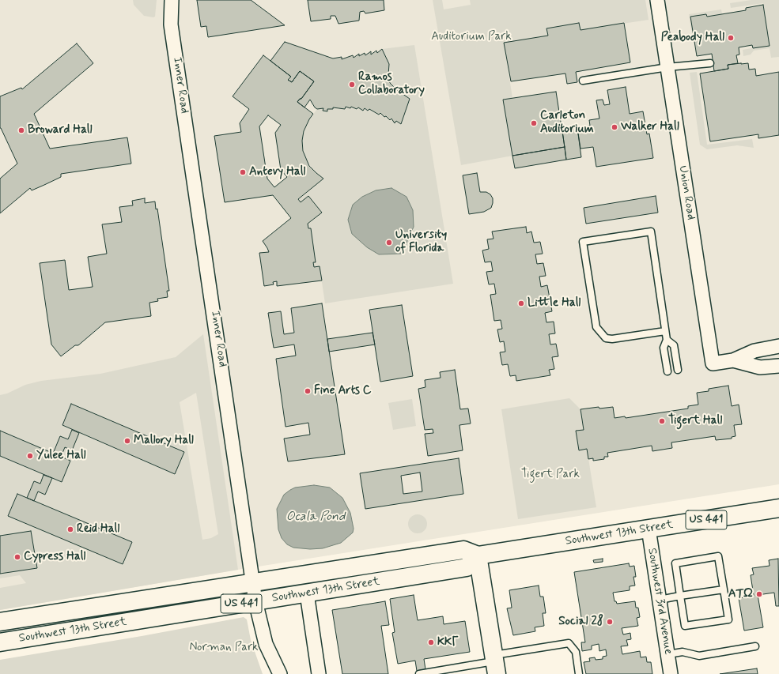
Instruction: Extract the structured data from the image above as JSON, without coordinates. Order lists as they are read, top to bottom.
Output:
{
  "streets": {
    "main road": ["US 441", "Southwest 13th Street"],
    "street": ["Inner Road", "Union Road", "Southwest 3rd Avenue"]
  },
  "crossings": [
    ["Inner Road", "Southwest 13th Street"],
    ["Southwest 13th Street", "Southwest 3rd Avenue"]
  ],
  "water": ["Ocala Pond"],
  "parks": ["Auditorium Park", "Tigert Park", "Norman Park"],
  "places": [
    "Peabody Hall",
    "Ramos Collaboratory",
    "Carleton Auditorium",
    "Walker Hall",
    "Broward Hall",
    "Antevy Hall",
    "University of Florida",
    "Little Hall",
    "Fine Arts C",
    "Tigert Hall",
    "Mallory Hall",
    "Yulee Hall",
    "Reid Hall",
    "Cypress Hall",
    "ΑΤΩ",
    "Social 28",
    "ΚΚΓ"
  ]
}
